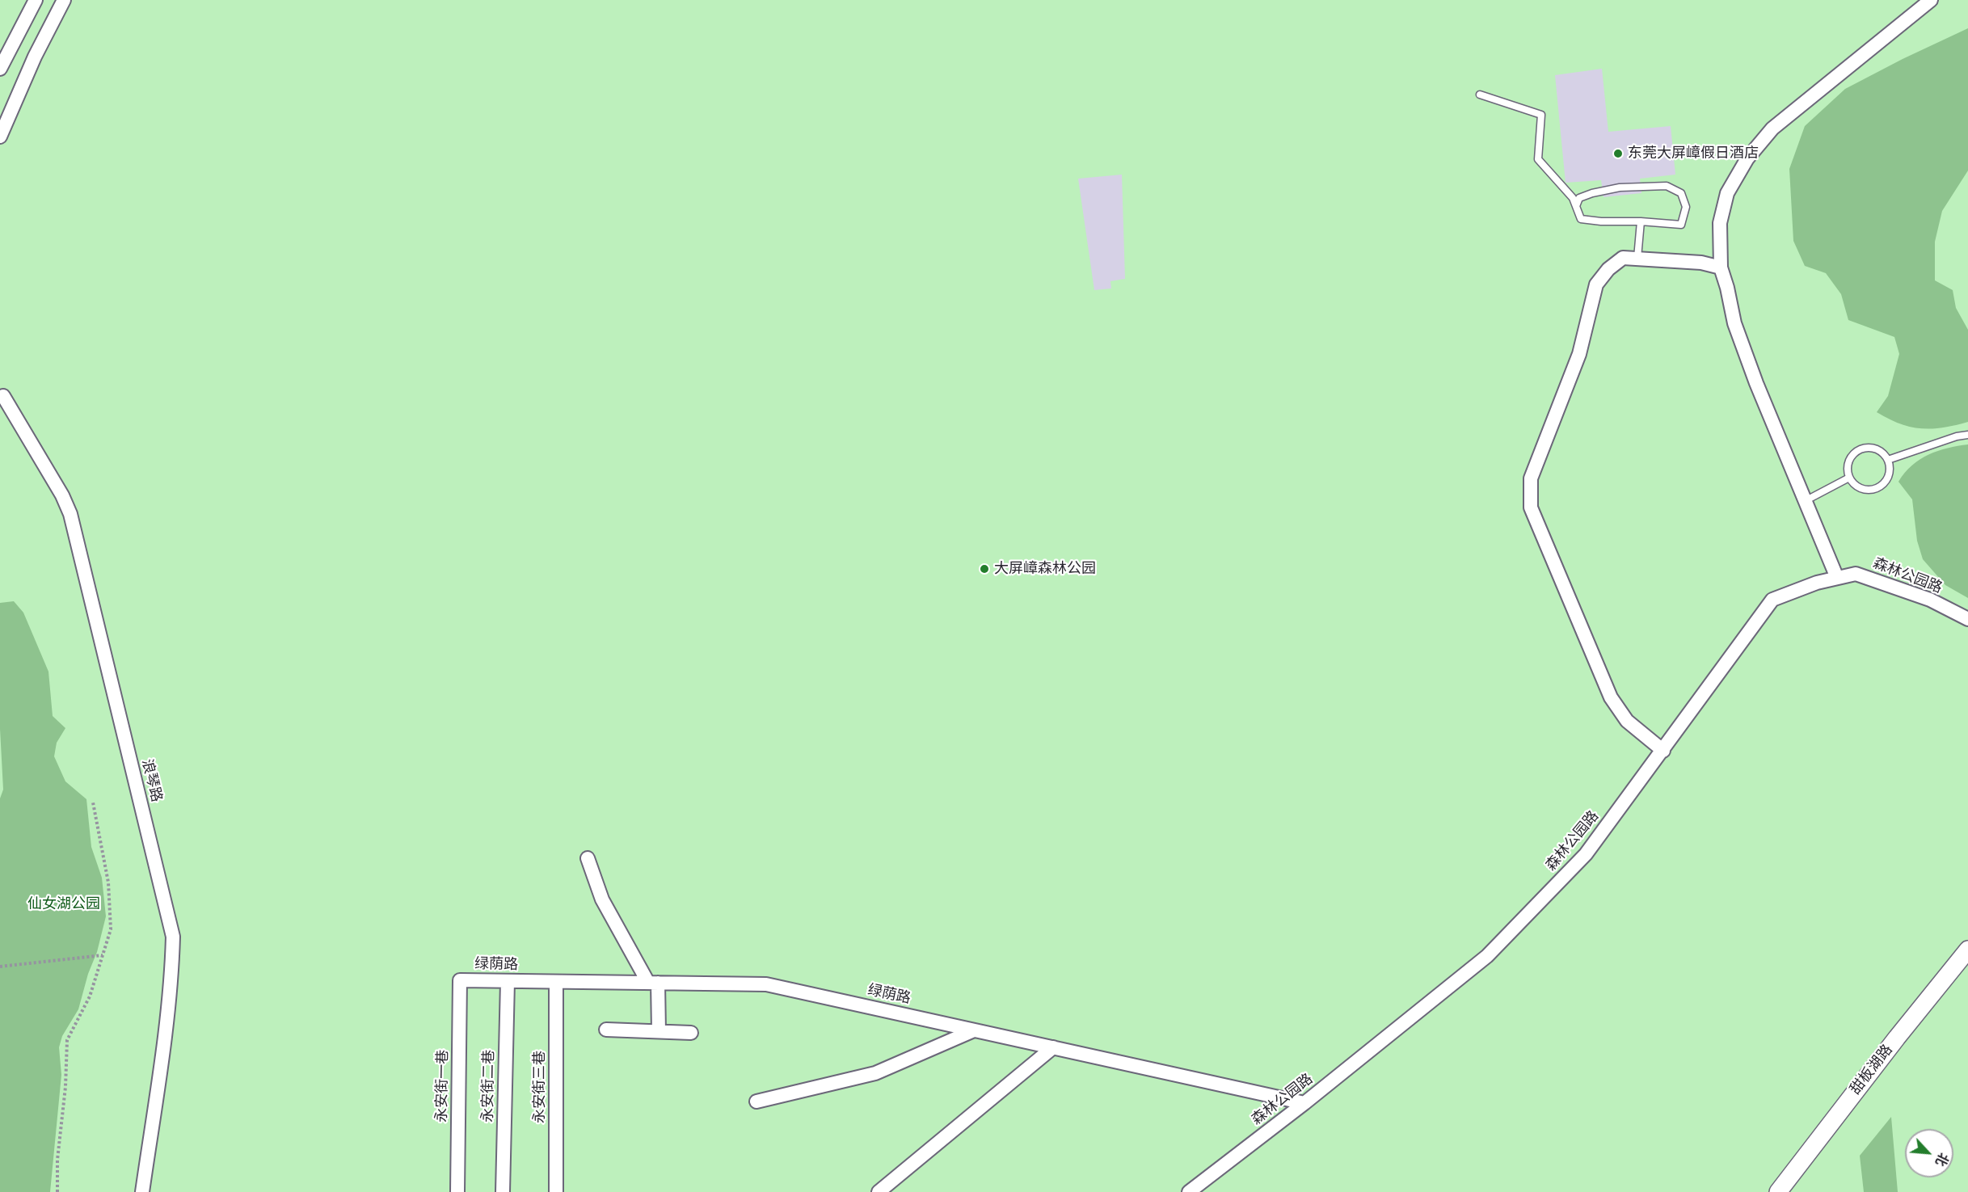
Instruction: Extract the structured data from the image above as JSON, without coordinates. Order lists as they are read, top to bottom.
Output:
{
  "streets": {
    "street": [
      "森林公园路",
      "浪琴路",
      "绿荫路",
      "甜板湖路",
      "永安街一巷",
      "永安街二巷",
      "永安街三巷"
    ]
  },
  "crossings": [
    ["森林公园路", "绿荫路"],
    ["绿荫路", "永安街一巷"],
    ["绿荫路", "永安街二巷"],
    ["绿荫路", "永安街三巷"]
  ],
  "parks": ["仙女湖公园"],
  "places": ["东莞大屏嶂假日酒店", "大屏嶂森林公园"],
  "north": "bottom right"
}
